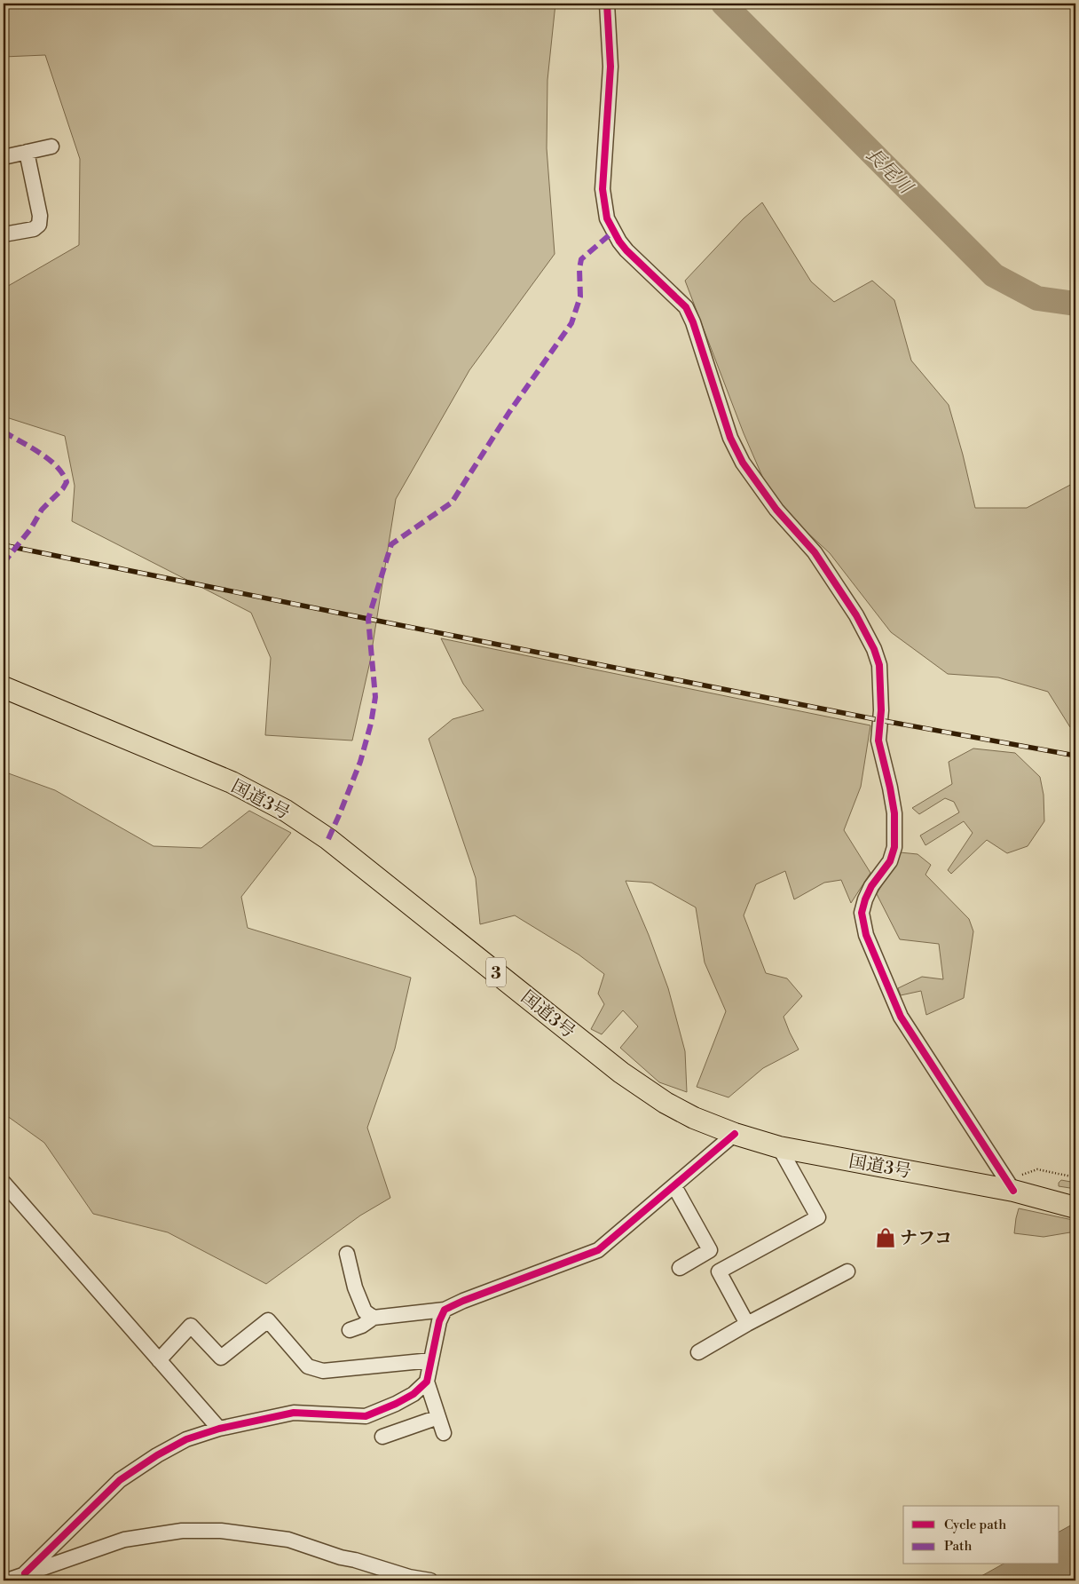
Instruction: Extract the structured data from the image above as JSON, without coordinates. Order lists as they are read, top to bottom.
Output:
{
  "streets": {
    "highway": ["国道3号", "3"]
  },
  "water": ["長尾川"],
  "places": {
    "shop": ["ナフコ"]
  },
  "legend": ["Cycle path", "Path"]
}
